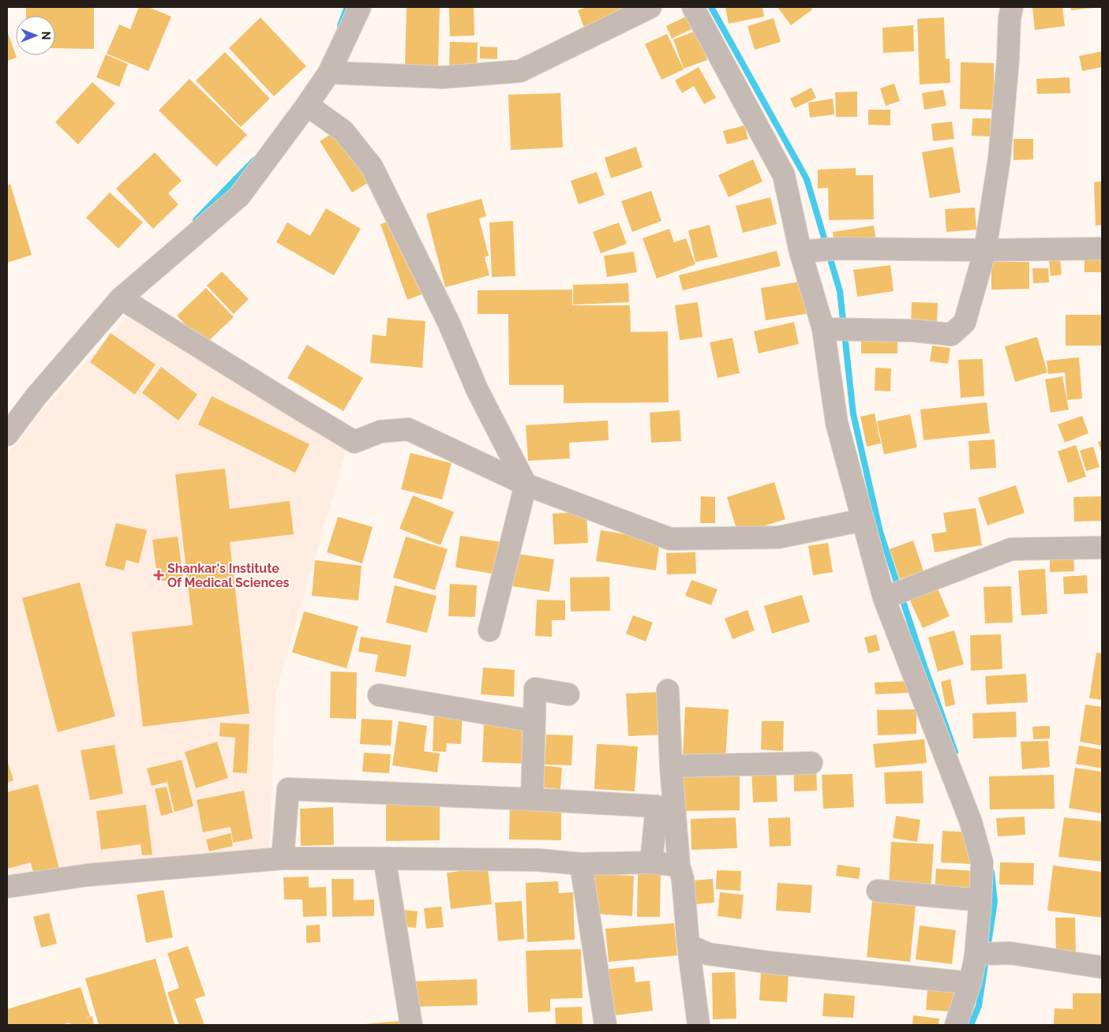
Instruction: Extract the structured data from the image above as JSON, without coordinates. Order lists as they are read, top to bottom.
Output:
{
  "places": {
    "health": ["Shankar's Institute Of Medical Sciences"]
  },
  "north": "right"
}
